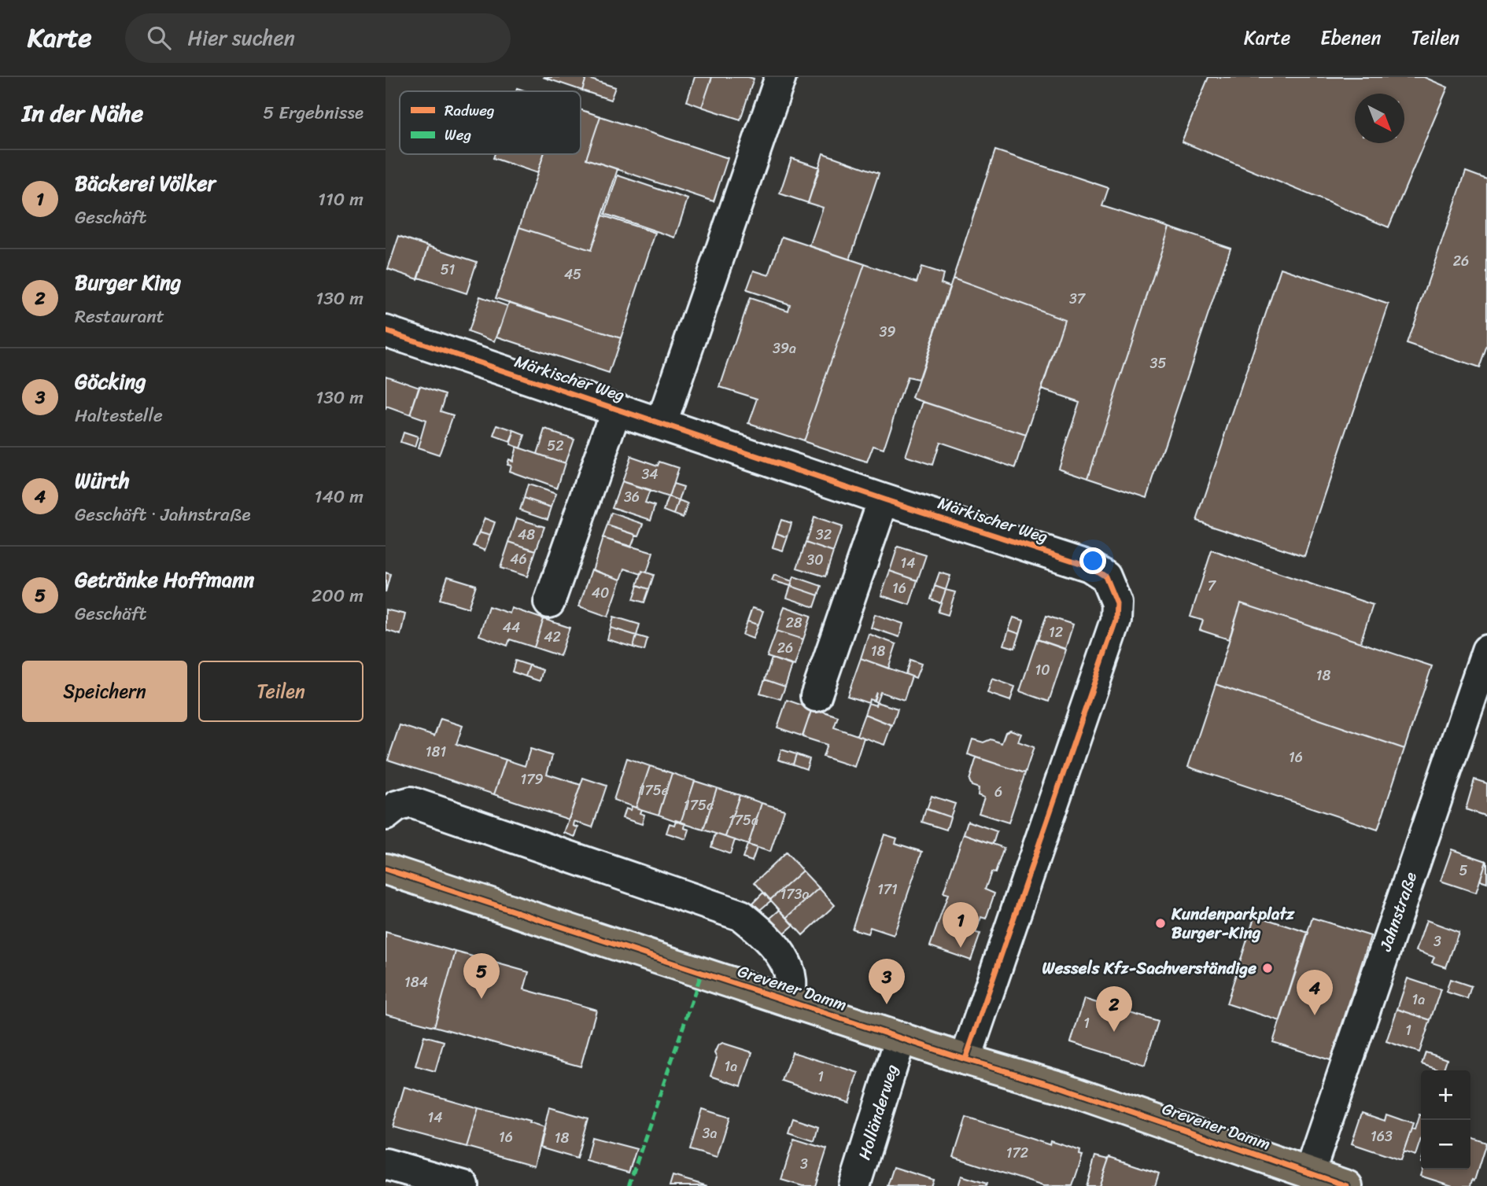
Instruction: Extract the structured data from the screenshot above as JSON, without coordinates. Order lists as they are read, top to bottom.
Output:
{
  "streets": {
    "main road": ["Grevener Damm"],
    "street": ["Märkischer Weg", "Jahnstraße", "Holländerweg"]
  },
  "crossings": [
    ["Märkischer Weg", "Grevener Damm"],
    ["Jahnstraße", "Grevener Damm"],
    ["Grevener Damm", "Holländerweg"]
  ],
  "places": ["Kundenparkplatz Burger-King", "Wessels Kfz-Sachverständige"],
  "house_numbers": [
    "26",
    "51",
    "45",
    "37",
    "39",
    "39a",
    "35",
    "52",
    "34",
    "36",
    "48",
    "32",
    "46",
    "30",
    "14",
    "7",
    "16",
    "40",
    "28",
    "44",
    "12",
    "42",
    "26",
    "18",
    "10",
    "18",
    "181",
    "16",
    "179",
    "175e",
    "6",
    "175c",
    "175a",
    "5",
    "171",
    "173a",
    "3",
    "184",
    "1a",
    "1",
    "1",
    "1a",
    "1",
    "14",
    "3a",
    "163",
    "16",
    "18",
    "172",
    "3"
  ],
  "legend": ["Radweg", "Weg"],
  "north": "bottom right",
  "page": {
    "header": "Karte",
    "search": "Hier suchen",
    "nav": ["Karte", "Ebenen", "Teilen"],
    "heading": ["In der Nähe", "5 Ergebnisse"],
    "list": [
      {
        "mark": "1",
        "name": "Bäckerei Völker",
        "note": "Geschäft",
        "value": "110 m"
      },
      {
        "mark": "2",
        "name": "Burger King",
        "note": "Restaurant",
        "value": "130 m"
      },
      {
        "mark": "3",
        "name": "Göcking",
        "note": "Haltestelle",
        "value": "130 m"
      },
      {
        "mark": "4",
        "name": "Würth",
        "note": "Geschäft · Jahnstraße",
        "value": "140 m"
      },
      {
        "mark": "5",
        "name": "Getränke Hoffmann",
        "note": "Geschäft",
        "value": "200 m"
      }
    ],
    "buttons": ["Speichern", "Teilen"],
    "pins": [
      "1",
      "5",
      "3",
      "4",
      "2"
    ],
    "map_buttons": ["+", "−"]
  }
}
